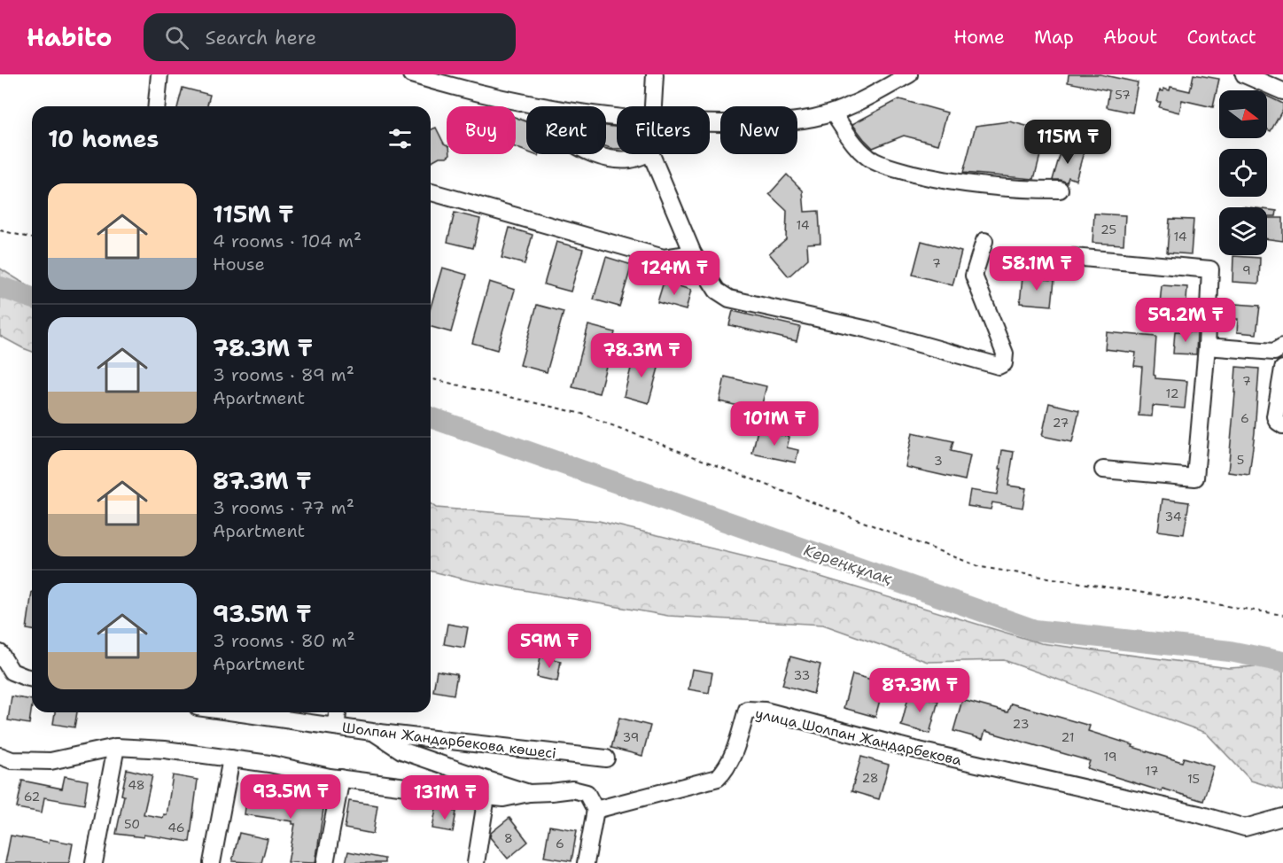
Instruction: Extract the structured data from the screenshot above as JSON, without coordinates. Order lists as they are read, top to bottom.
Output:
{
  "streets": {
    "street": ["улица Шолпан Жандарбекова", "Шолпан Жандарбекова көшесі"]
  },
  "water": ["Кереңқұлақ"],
  "house_numbers": [
    "57",
    "14",
    "25",
    "14",
    "7",
    "9",
    "7",
    "12",
    "6",
    "27",
    "5",
    "3",
    "34",
    "33",
    "23",
    "39",
    "21",
    "19",
    "17",
    "28",
    "15",
    "48",
    "62",
    "50",
    "46",
    "8",
    "6"
  ],
  "north": "right",
  "page": {
    "header": "Habito",
    "search": "Search here",
    "nav": [
      "Home",
      "Map",
      "About",
      "Contact"
    ],
    "chip": [
      "Buy",
      "Rent",
      "Filters",
      "New"
    ],
    "heading": "10 homes",
    "price": [
      "115M ₸",
      "58.1M ₸",
      "124M ₸",
      "59.2M ₸",
      "78.3M ₸",
      "101M ₸",
      "59M ₸",
      "87.3M ₸",
      "93.5M ₸",
      "131M ₸"
    ],
    "list": [
      {
        "name": "115M ₸",
        "note": "4 rooms · 104 m² · House"
      },
      {
        "name": "78.3M ₸",
        "note": "3 rooms · 89 m² · Apartment"
      },
      {
        "name": "87.3M ₸",
        "note": "3 rooms · 77 m² · Apartment"
      },
      {
        "name": "93.5M ₸",
        "note": "3 rooms · 80 m² · Apartment"
      }
    ]
  }
}
